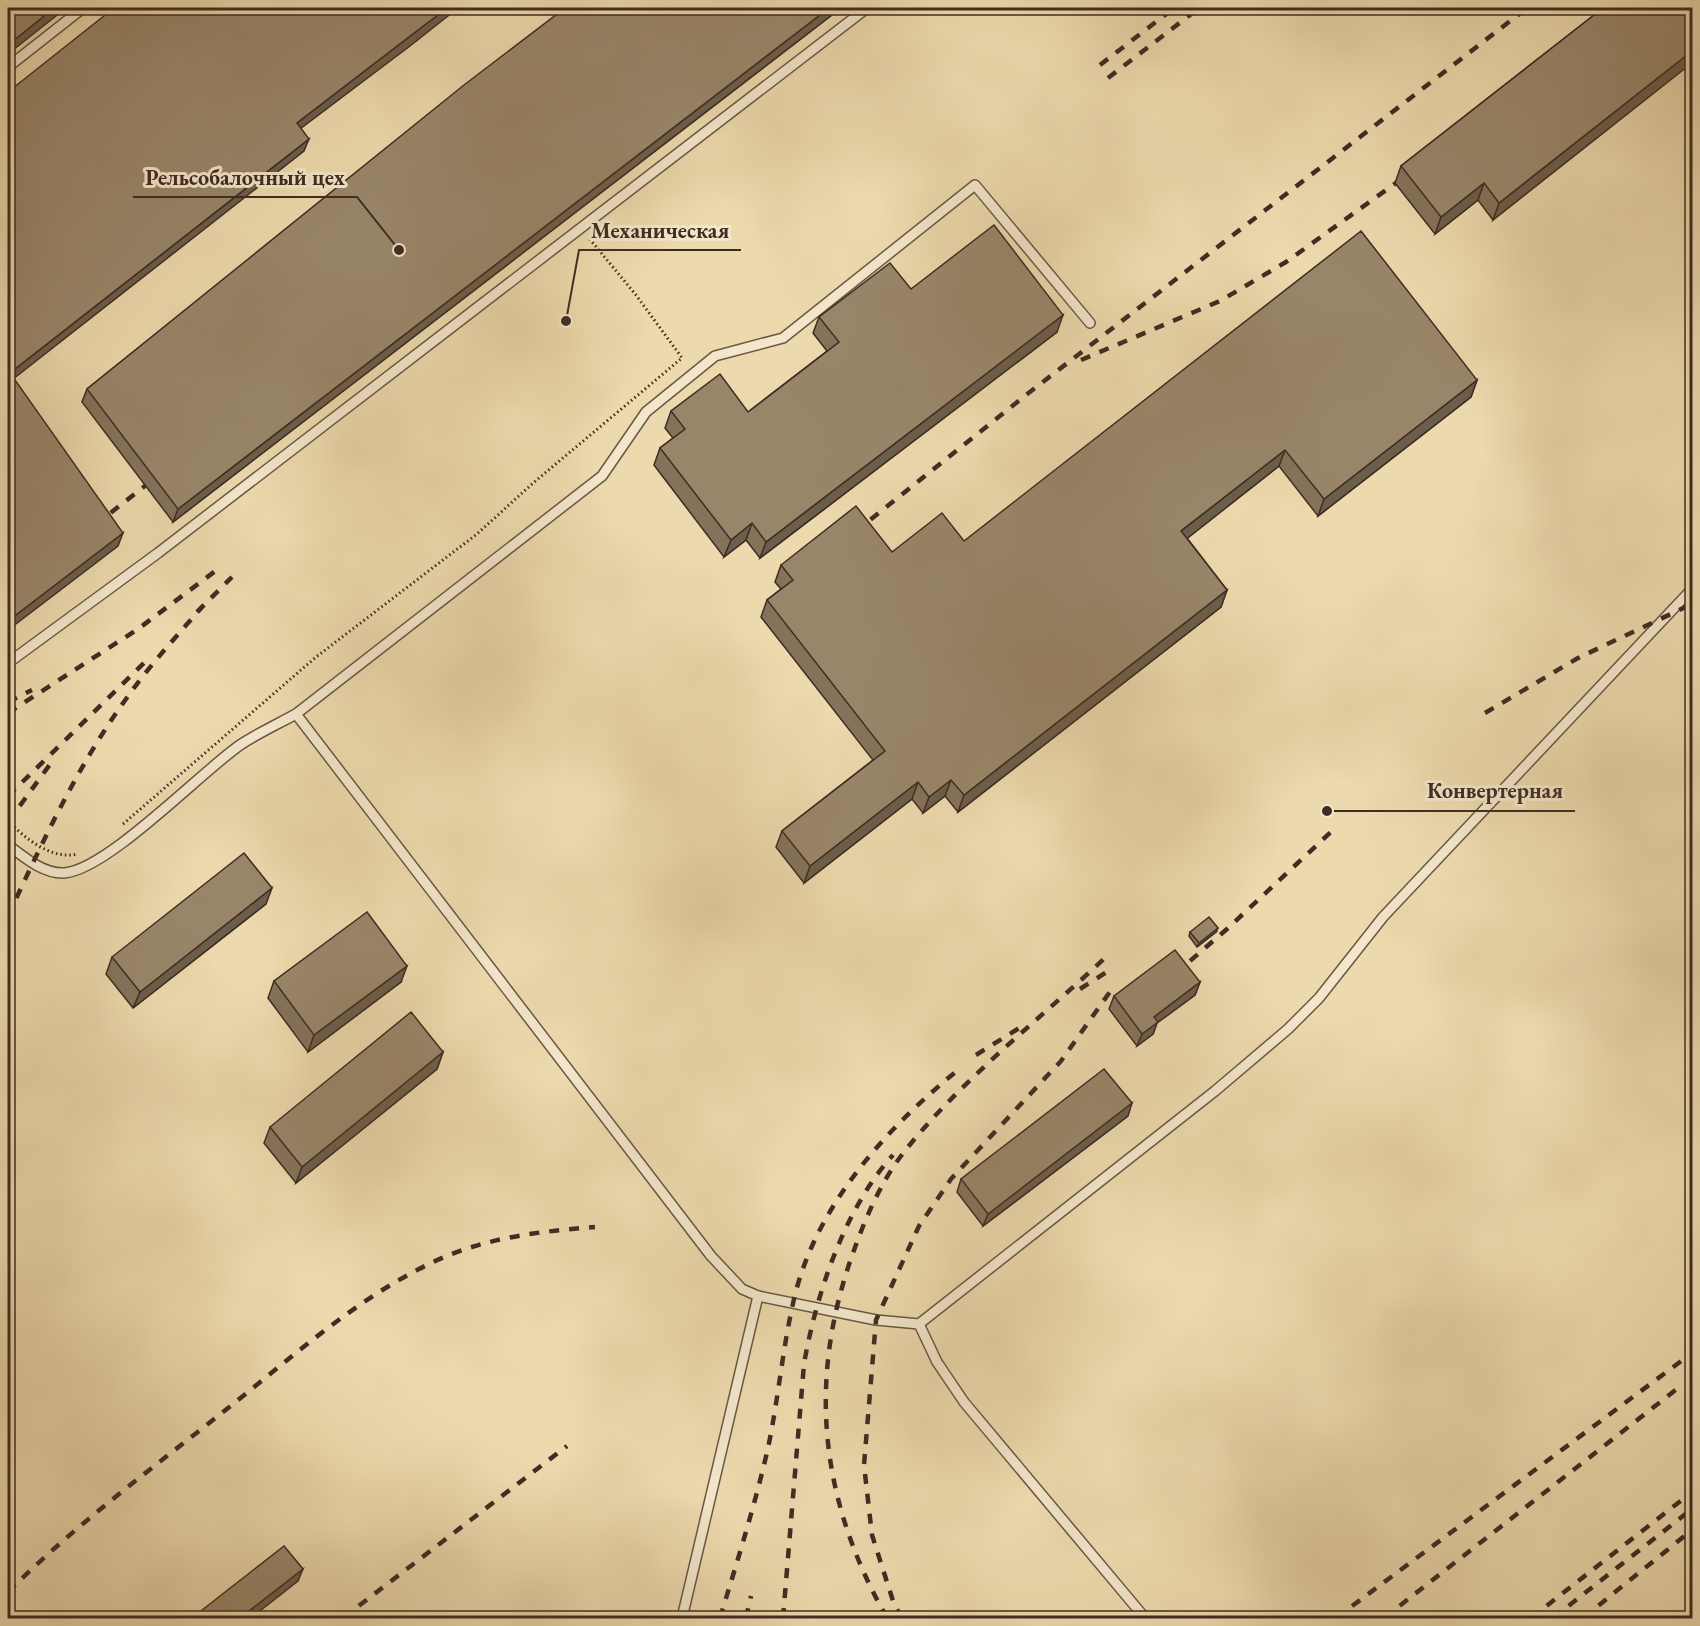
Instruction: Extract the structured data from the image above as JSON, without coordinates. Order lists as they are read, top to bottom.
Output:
{
  "places": ["Рельсобалочный цех", "Механическая", "Конвертерная"]
}
